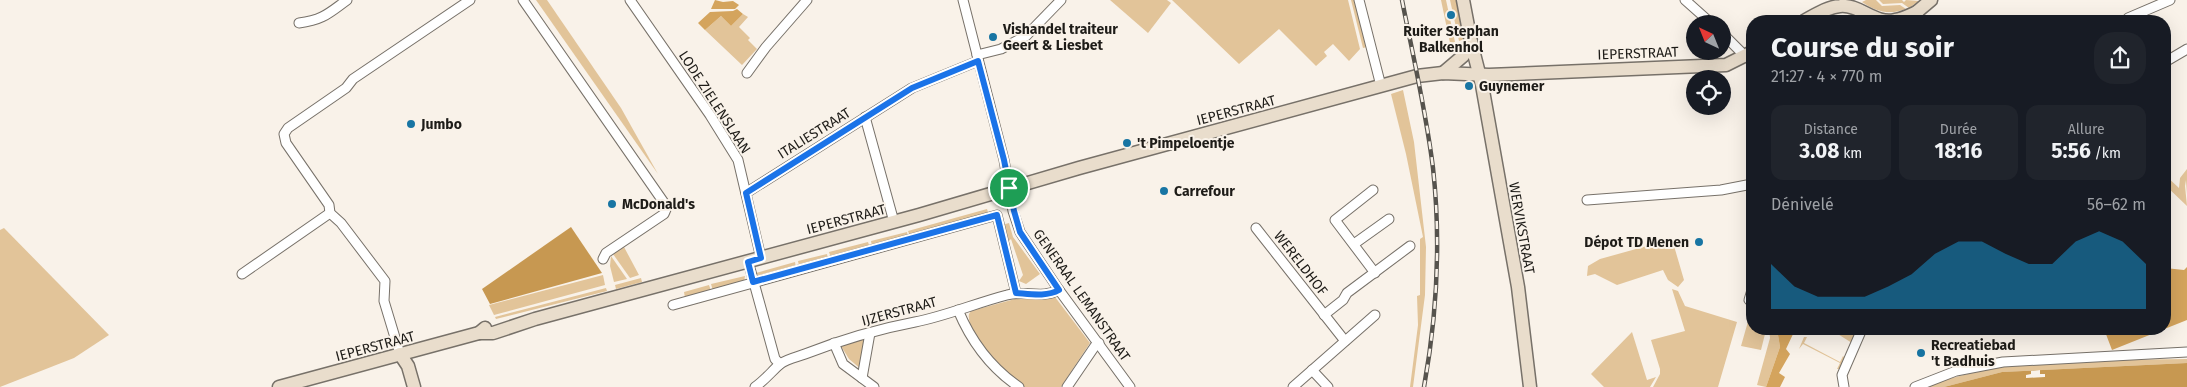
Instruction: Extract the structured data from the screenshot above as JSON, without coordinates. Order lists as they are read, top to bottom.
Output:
{
  "streets": {
    "street": [
      "IEPERSTRAAT",
      "LODE ZIELENSLAAN",
      "ITALIESTRAAT",
      "WERVIKSTRAAT",
      "WERELDHOF",
      "GENERAAL LEMANSTRAAT",
      "IJZERSTRAAT"
    ]
  },
  "crossings": [
    ["IEPERSTRAAT", "LODE ZIELENSLAAN"],
    ["IEPERSTRAAT", "WERVIKSTRAAT"],
    ["IEPERSTRAAT", "GENERAAL LEMANSTRAAT"],
    ["LODE ZIELENSLAAN", "ITALIESTRAAT"],
    ["ITALIESTRAAT", "GENERAAL LEMANSTRAAT"],
    ["GENERAAL LEMANSTRAAT", "IJZERSTRAAT"]
  ],
  "places": [
    "Ruiter Stephan Balkenhol",
    "Vishandel traiteur Geert & Liesbet",
    "Guynemer",
    "Jumbo",
    "'t Pimpeloentje",
    "Carrefour",
    "McDonald's",
    "Dépot TD Menen",
    "Recreatiebad 't Badhuis"
  ],
  "north": "top left",
  "page": {
    "heading": ["Course du soir", "21:27 · 4 × 770 m"],
    "stats": [
      ["Distance", "3.08 km"],
      ["Durée", "18:16"],
      ["Allure", "5:56 /km"]
    ],
    "chart": ["Dénivelé", "56–62 m"]
  }
}
